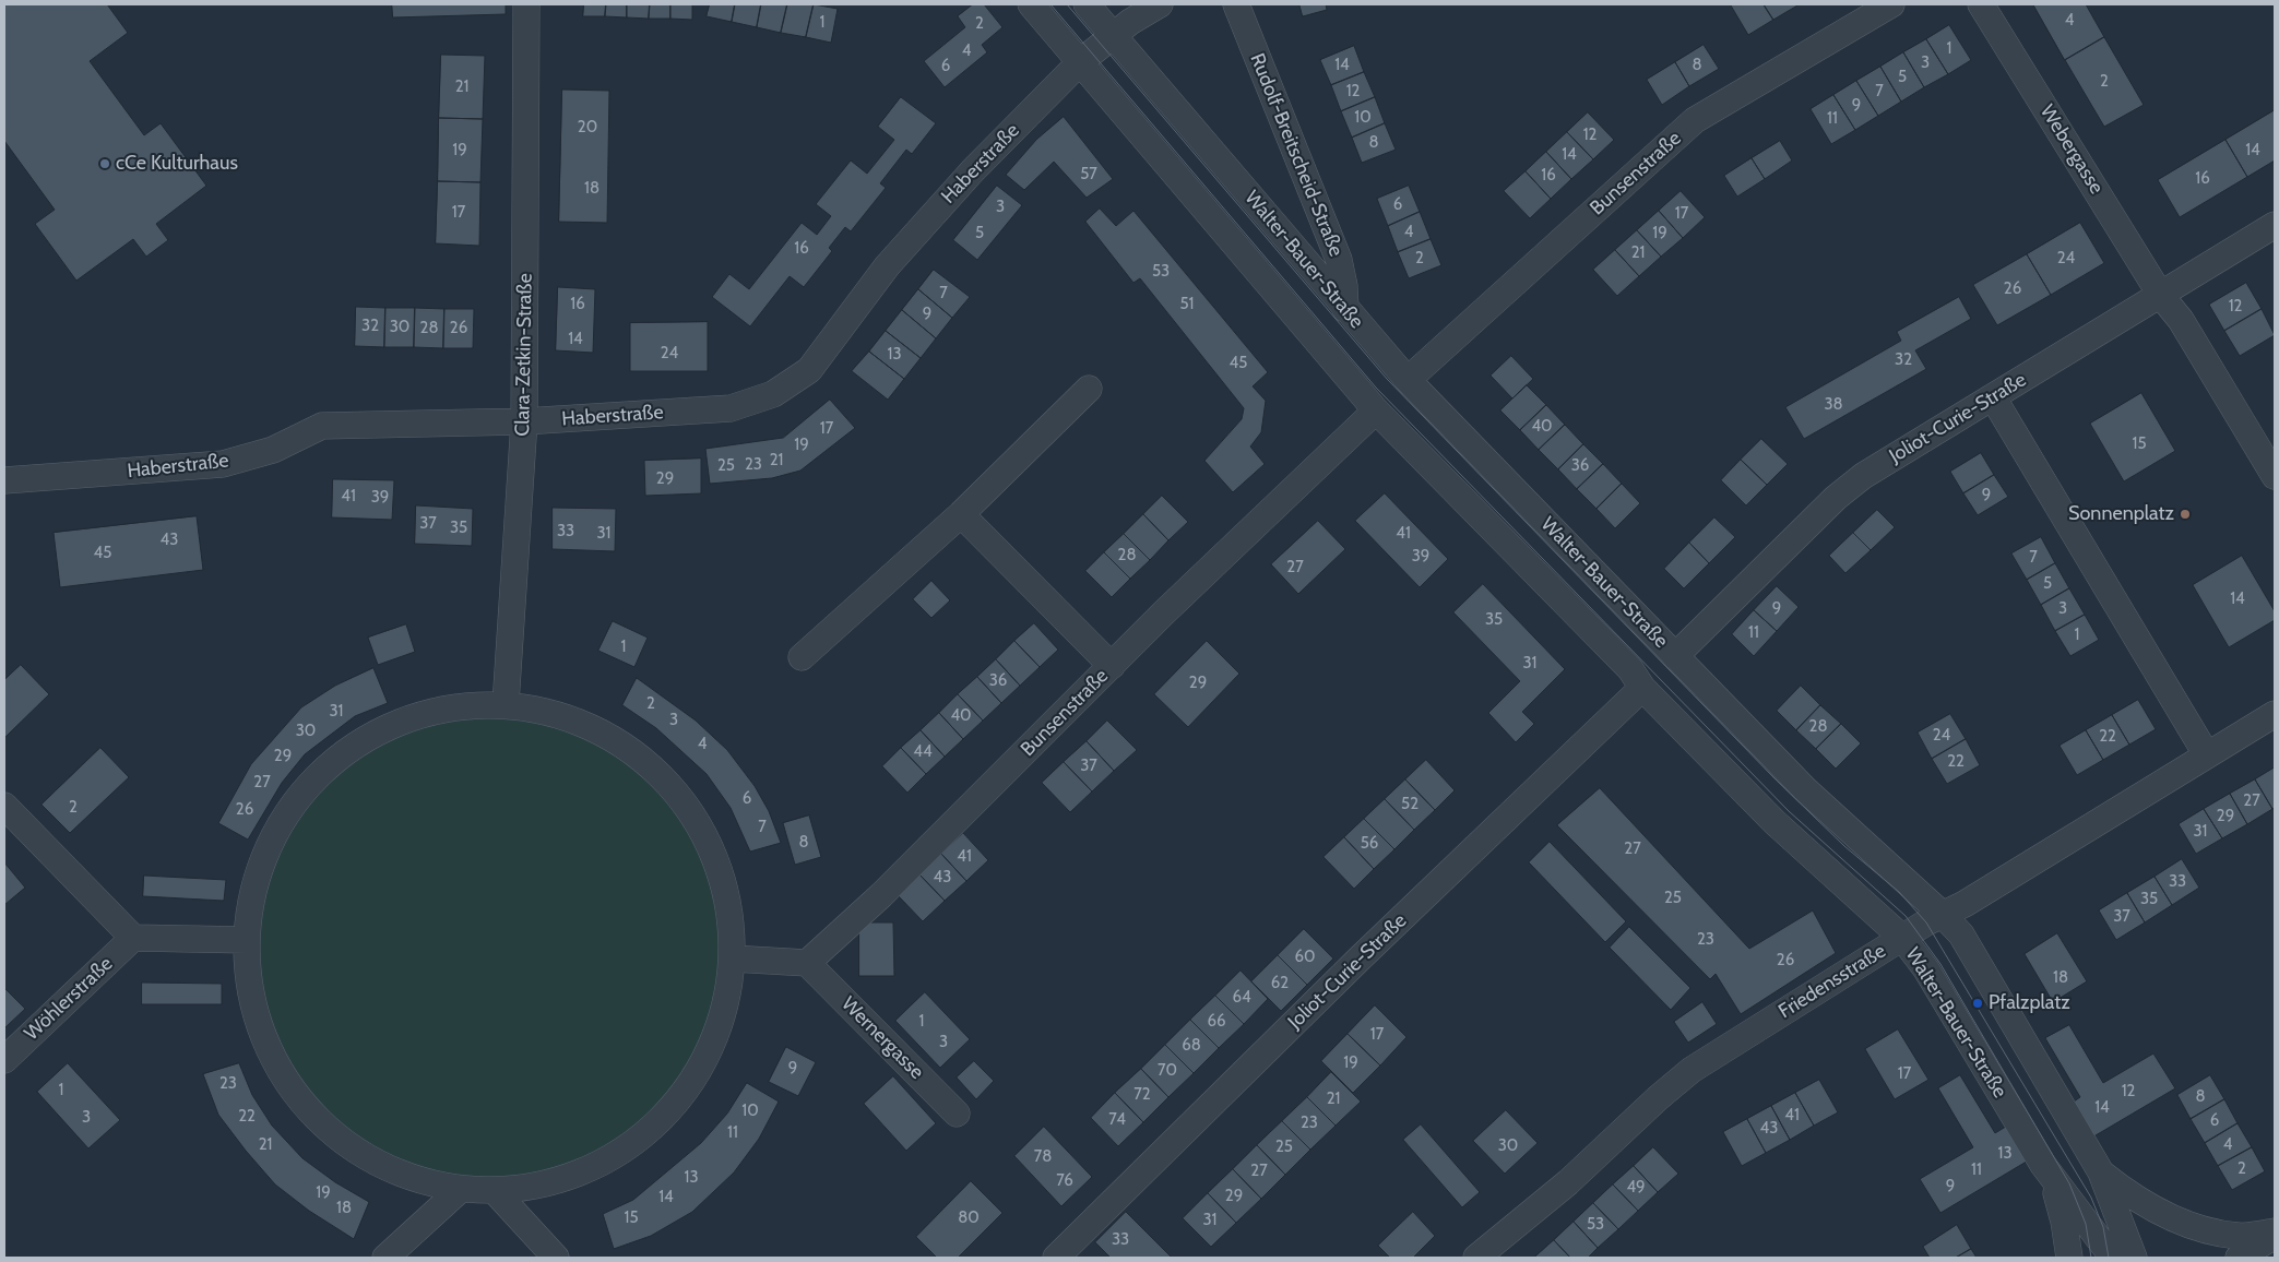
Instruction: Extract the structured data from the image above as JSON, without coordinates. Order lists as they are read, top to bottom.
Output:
{
  "streets": {
    "street": [
      "Webergasse",
      "Rudolf-Breitscheid-Straße",
      "Haberstraße",
      "Bunsenstraße",
      "Walter-Bauer-Straße",
      "Clara-Zetkin-Straße",
      "Joliot-Curie-Straße",
      "Friedensstraße",
      "Wöhlerstraße",
      "Wernergasse"
    ]
  },
  "crossings": [
    ["Webergasse", "Joliot-Curie-Straße"],
    ["Rudolf-Breitscheid-Straße", "Walter-Bauer-Straße"],
    ["Haberstraße", "Walter-Bauer-Straße"],
    ["Haberstraße", "Clara-Zetkin-Straße"],
    ["Bunsenstraße", "Walter-Bauer-Straße"],
    ["Bunsenstraße", "Wernergasse"],
    ["Walter-Bauer-Straße", "Joliot-Curie-Straße"],
    ["Walter-Bauer-Straße", "Friedensstraße"]
  ],
  "places": ["cCe Kulturhaus", "Sonnenplatz", "Pfalzplatz"],
  "house_numbers": [
    "4",
    "1",
    "2",
    "1",
    "4",
    "3",
    "14",
    "8",
    "6",
    "5",
    "2",
    "21",
    "12",
    "7",
    "9",
    "10",
    "11",
    "20",
    "12",
    "8",
    "19",
    "14",
    "14",
    "57",
    "16",
    "16",
    "18",
    "6",
    "3",
    "17",
    "17",
    "4",
    "5",
    "19",
    "16",
    "21",
    "2",
    "24",
    "53",
    "26",
    "7",
    "16",
    "51",
    "12",
    "9",
    "32",
    "30",
    "28",
    "26",
    "14",
    "24",
    "13",
    "32",
    "45",
    "38",
    "40",
    "17",
    "15",
    "19",
    "21",
    "23",
    "25",
    "36",
    "29",
    "9",
    "41",
    "39",
    "37",
    "35",
    "33",
    "31",
    "41",
    "43",
    "45",
    "28",
    "39",
    "7",
    "27",
    "5",
    "14",
    "9",
    "3",
    "35",
    "11",
    "1",
    "1",
    "31",
    "36",
    "29",
    "2",
    "31",
    "40",
    "3",
    "28",
    "30",
    "24",
    "22",
    "4",
    "44",
    "29",
    "22",
    "37",
    "27",
    "6",
    "27",
    "52",
    "2",
    "26",
    "29",
    "7",
    "31",
    "8",
    "56",
    "27",
    "41",
    "43",
    "33",
    "25",
    "35",
    "37",
    "23",
    "60",
    "26",
    "18",
    "62",
    "64",
    "1",
    "66",
    "17",
    "3",
    "68",
    "19",
    "9",
    "70",
    "17",
    "23",
    "1",
    "12",
    "72",
    "8",
    "21",
    "14",
    "10",
    "41",
    "22",
    "3",
    "74",
    "6",
    "23",
    "43",
    "11",
    "21",
    "4",
    "30",
    "25",
    "13",
    "78",
    "2",
    "11",
    "27",
    "13",
    "76",
    "9",
    "49",
    "19",
    "29",
    "14",
    "18",
    "15",
    "80",
    "31",
    "53",
    "33"
  ]
}
